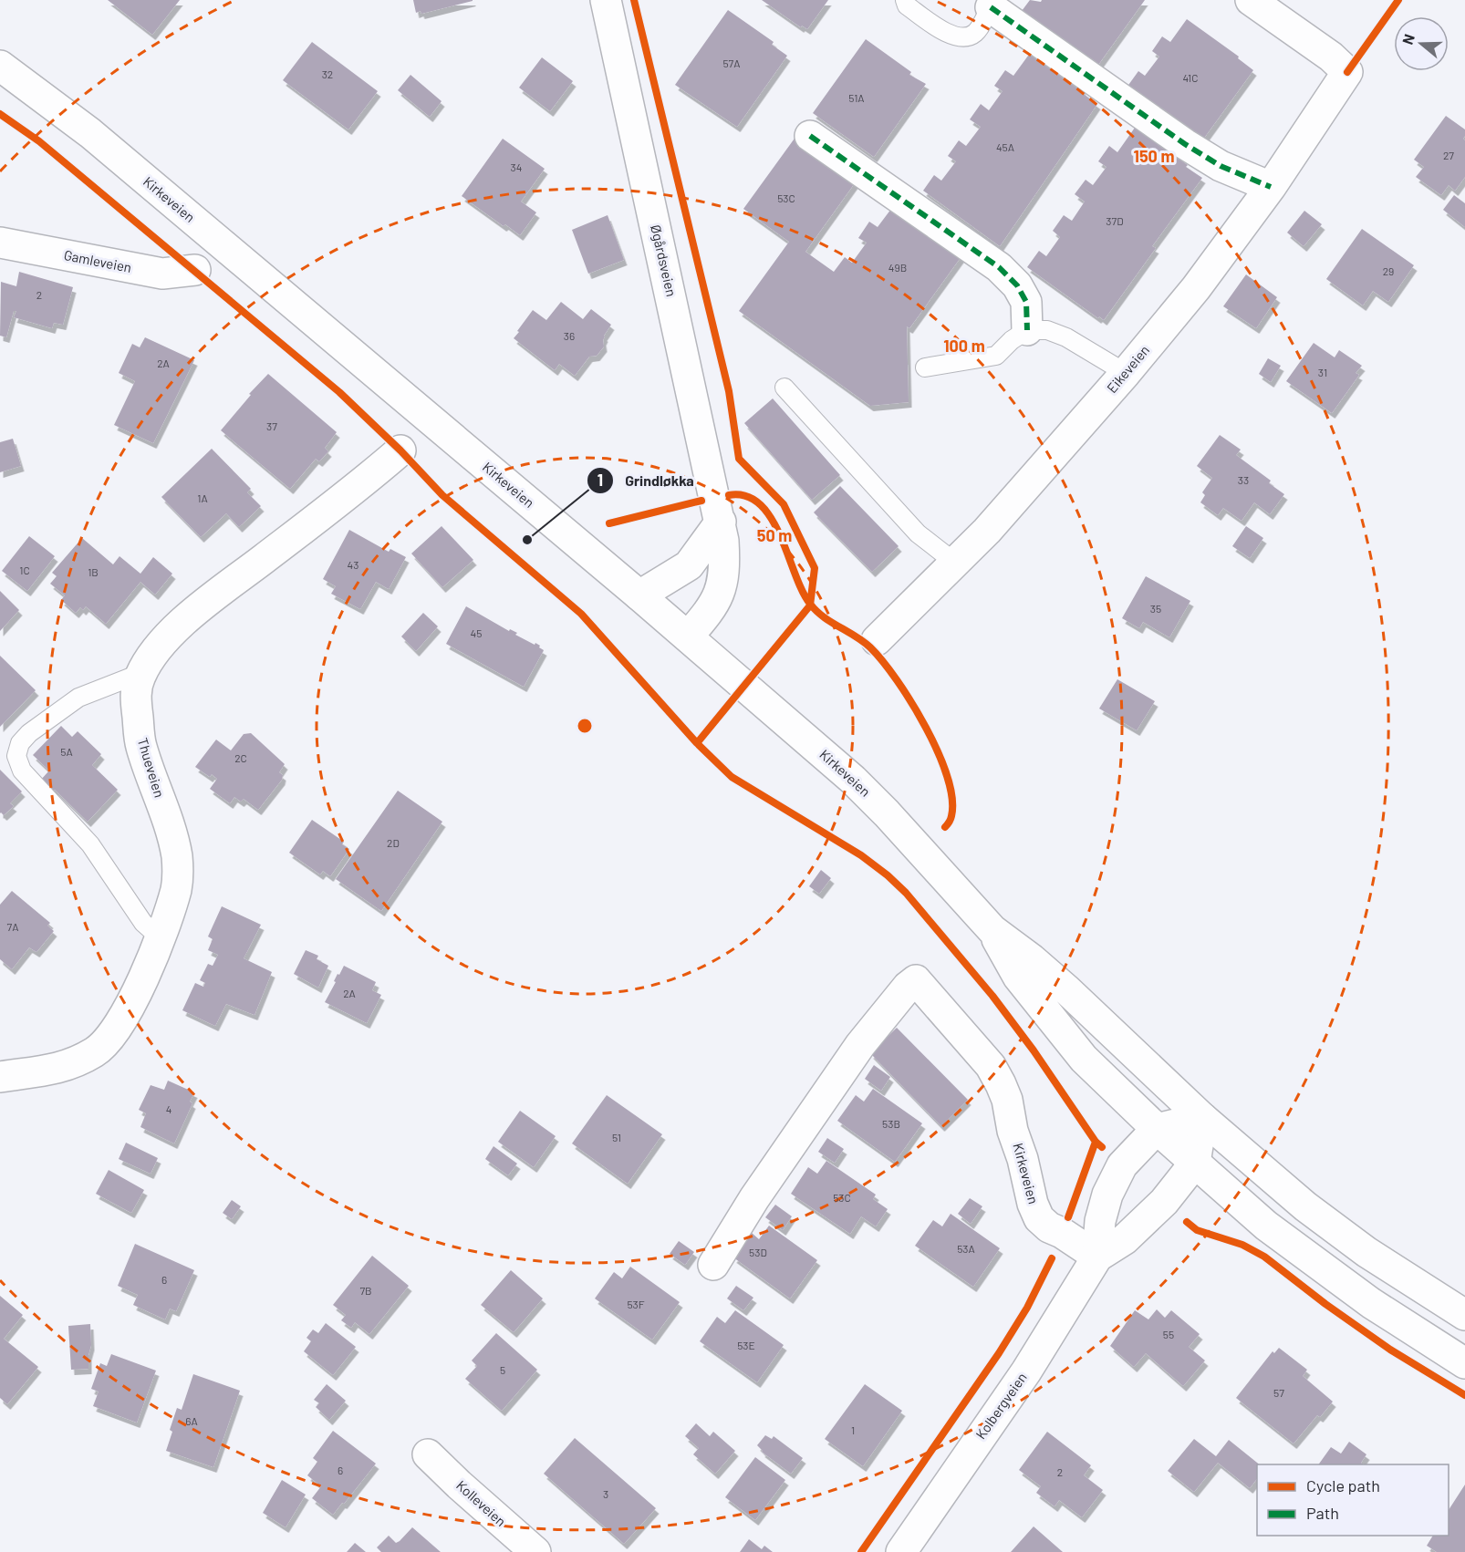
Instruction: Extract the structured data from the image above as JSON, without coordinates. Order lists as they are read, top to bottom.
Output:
{
  "streets": {
    "street": [
      "Kirkeveien",
      "Øgårdsveien",
      "Gamleveien",
      "Eikeveien",
      "Thueveien",
      "Kolbergveien",
      "Kolleveien"
    ]
  },
  "crossings": [
    ["Kirkeveien", "Øgårdsveien"],
    ["Kirkeveien", "Kolbergveien"]
  ],
  "places": ["Grindløkka"],
  "house_numbers": [
    "57A",
    "32",
    "41C",
    "51A",
    "45A",
    "27",
    "34",
    "53C",
    "37D",
    "49B",
    "29",
    "2",
    "36",
    "2A",
    "31",
    "37",
    "33",
    "1A",
    "43",
    "1C",
    "1B",
    "35",
    "45",
    "5A",
    "2C",
    "2D",
    "7A",
    "2A",
    "4",
    "53B",
    "51",
    "53C",
    "53A",
    "53D",
    "6",
    "7B",
    "53F",
    "55",
    "53E",
    "5",
    "57",
    "6A",
    "1",
    "6",
    "2",
    "3"
  ],
  "legend": ["Cycle path", "Path"],
  "north": "left",
  "rings": ["150 m", "100 m", "50 m"]
}
